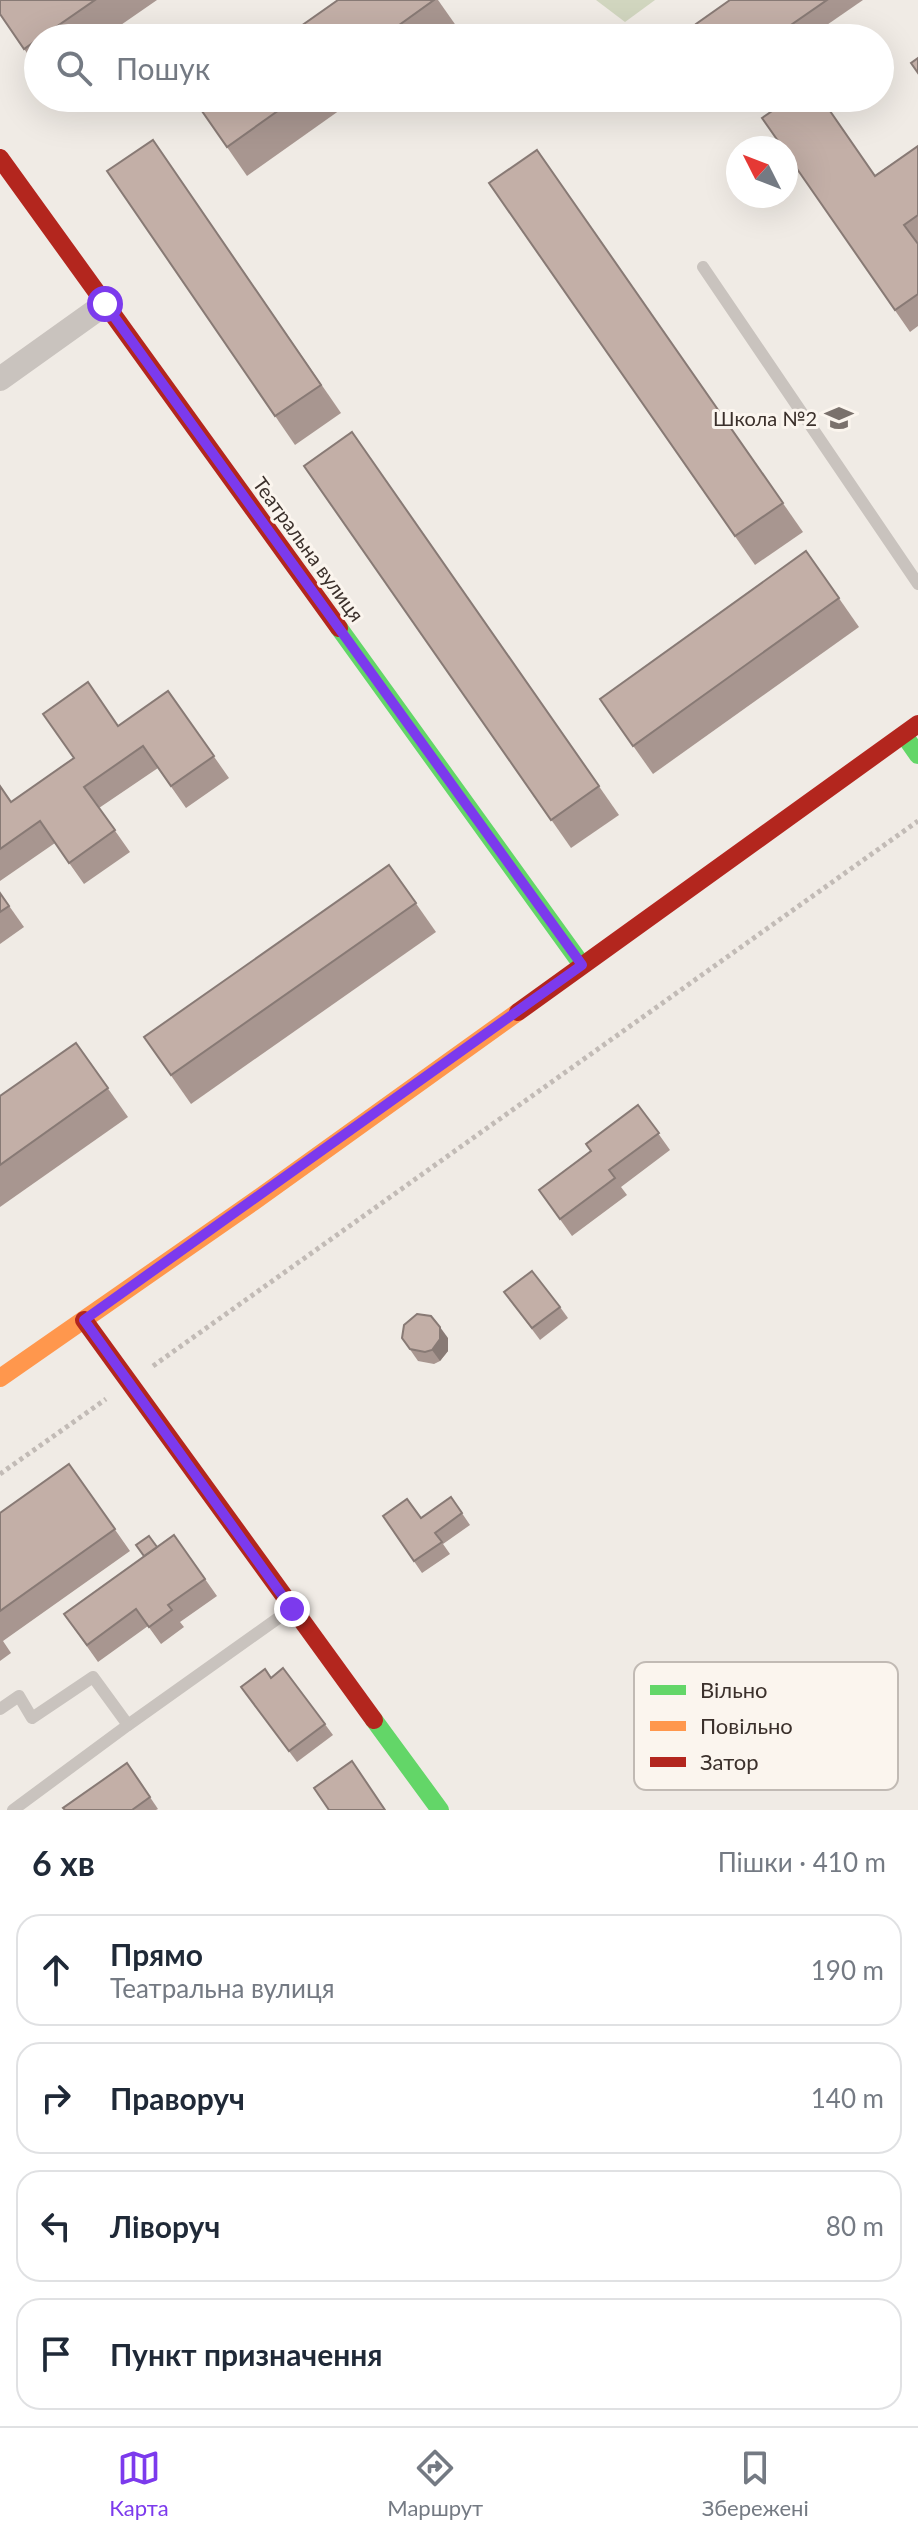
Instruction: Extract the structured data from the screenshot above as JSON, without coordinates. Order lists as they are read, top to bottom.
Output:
{
  "streets": {
    "street": ["Театральна вулиця"]
  },
  "places": {
    "school or university": ["Школа №2"]
  },
  "legend": ["Вільно", "Повільно", "Затор"],
  "north": "top left",
  "page": {
    "search": "Пошук",
    "heading": ["6 хв", "Пішки · 410 m"],
    "list": [
      ["Прямо", "Театральна вулиця", "190 m"],
      ["Праворуч", "140 m"],
      ["Ліворуч", "80 m"],
      "Пункт призначення"
    ],
    "nav": ["Карта", "Маршрут", "Збережені"]
  }
}
